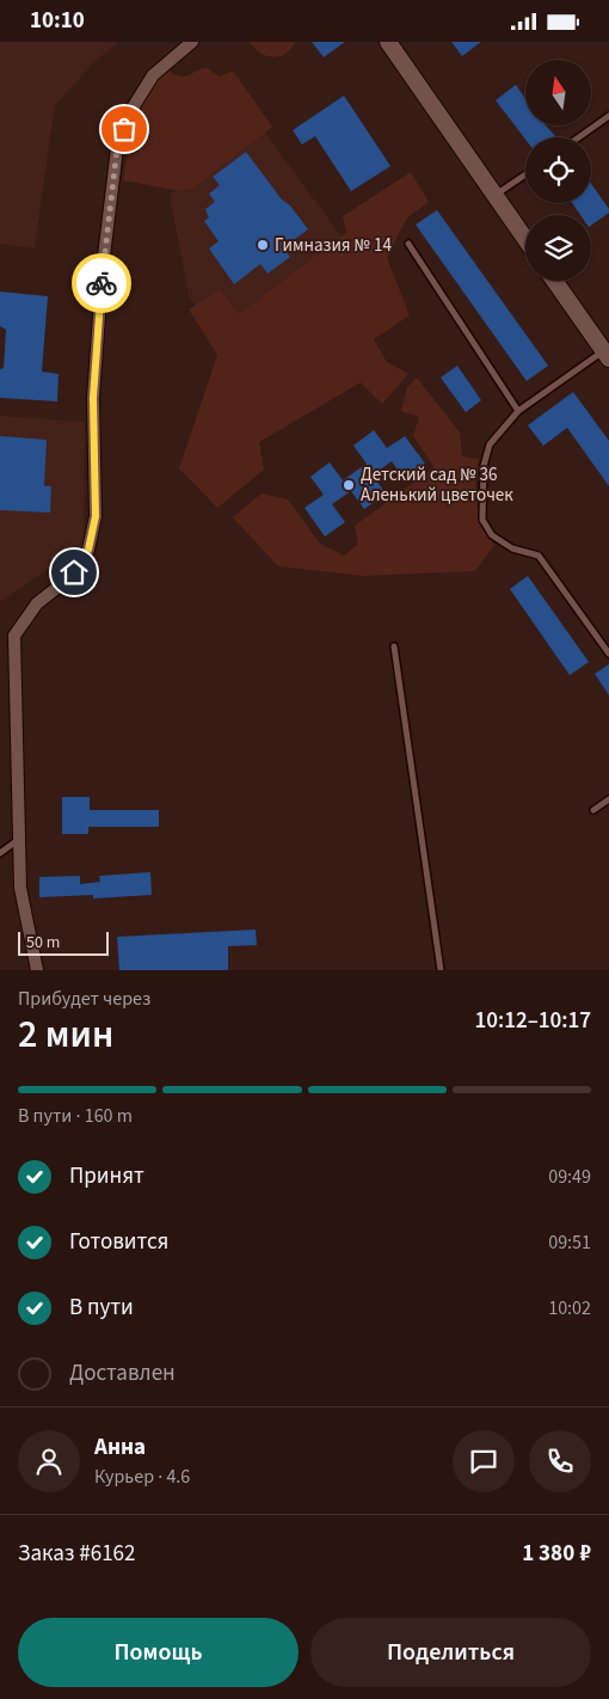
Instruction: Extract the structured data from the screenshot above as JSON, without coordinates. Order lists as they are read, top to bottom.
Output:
{
  "places": ["Гимназия № 14", "Детский сад № 36 Аленький цветочек"],
  "scale_bar": "50 m",
  "north": "top",
  "page": {
    "status": "10:10",
    "scale": "50 m",
    "heading": ["2 мин", "Прибудет через", "10:12–10:17"],
    "panel": [
      "Анна",
      "Курьер · 4.6",
      "Заказ #6162",
      "1 380 ₽"
    ],
    "bar": "В пути · 160 m",
    "list": [
      ["Принят", "09:49"],
      ["Готовится", "09:51"],
      ["В пути", "10:02"],
      "Доставлен"
    ],
    "buttons": ["Помощь", "Поделиться"]
  }
}
